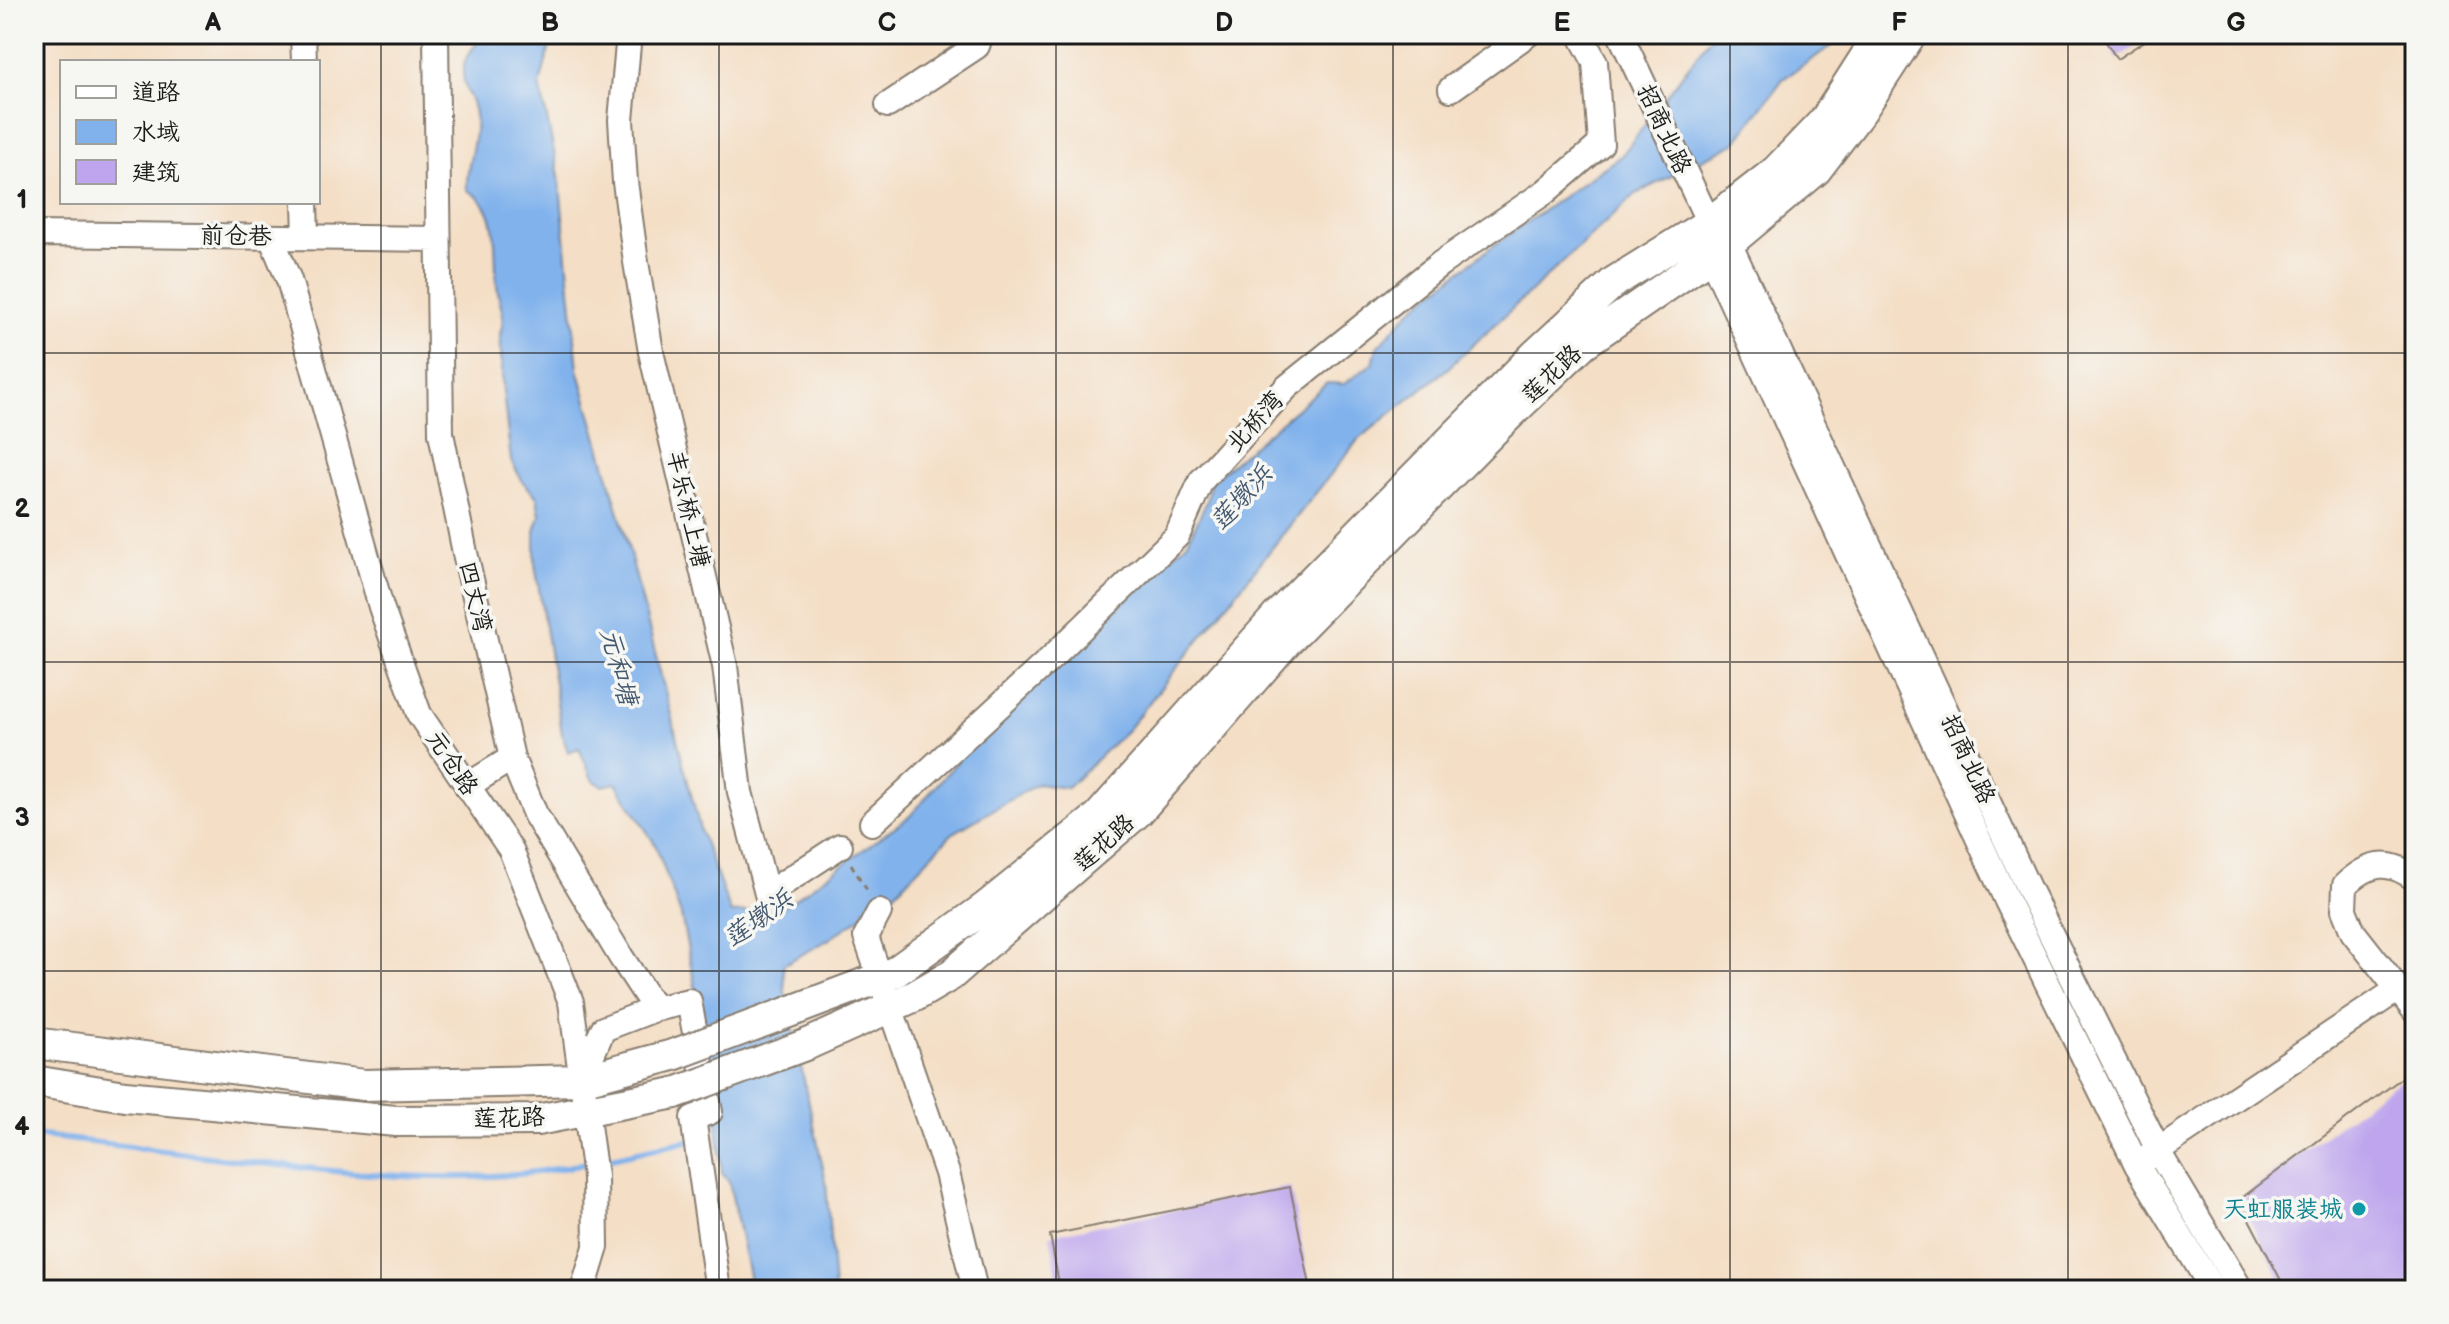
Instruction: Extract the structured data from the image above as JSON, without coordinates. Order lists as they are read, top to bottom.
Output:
{
  "streets": {
    "main road": ["莲花路"],
    "street": [
      "招商北路",
      "前仓巷",
      "北桥湾",
      "丰乐桥上塘",
      "四丈湾",
      "元仓路"
    ]
  },
  "crossings": [
    ["招商北路", "莲花路"],
    ["前仓巷", "四丈湾"],
    ["前仓巷", "元仓路"],
    ["莲花路", "元仓路"]
  ],
  "water": ["莲墩浜", "元和塘"],
  "places": ["天虹服装城"],
  "legend": ["道路", "水域", "建筑"],
  "grid": {
    "columns": [
      "A",
      "B",
      "C",
      "D",
      "E",
      "F",
      "G"
    ],
    "rows": [
      "1",
      "2",
      "3",
      "4"
    ]
  }
}
